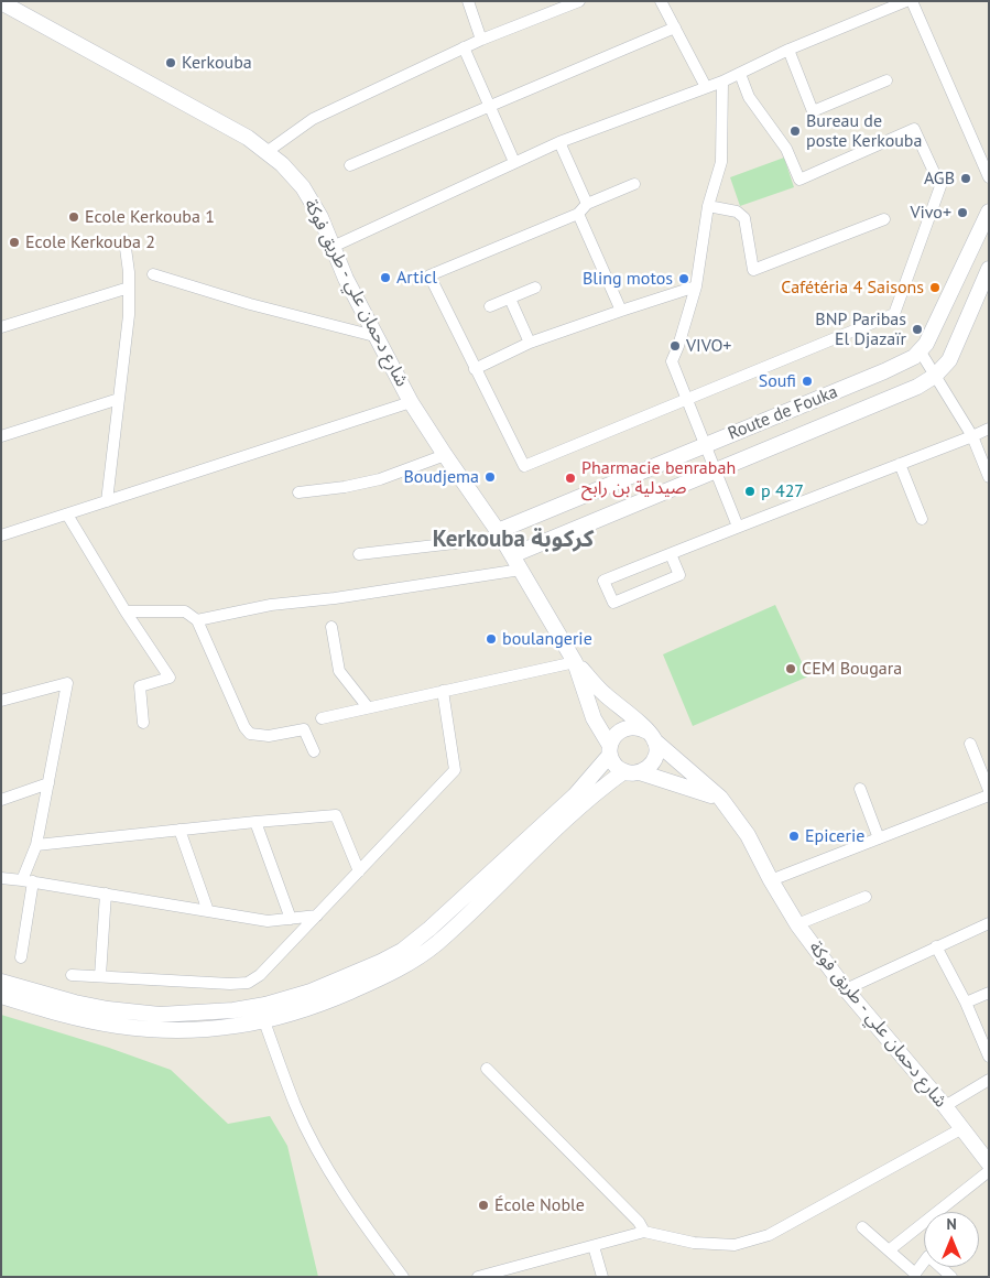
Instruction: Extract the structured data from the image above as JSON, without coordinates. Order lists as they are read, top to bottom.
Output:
{
  "streets": {
    "main road": ["شارع دحمان علي - طريق فوكة", "Route de Fouka"]
  },
  "crossings": [
    ["شارع دحمان علي - طريق فوكة", "Route de Fouka"]
  ],
  "districts": ["Kerkouba كركوبة"],
  "places": [
    "Kerkouba",
    "Bureau de poste Kerkouba",
    "AGB",
    "Vivo+",
    "Ecole Kerkouba 1",
    "Ecole Kerkouba 2",
    "Articl",
    "Bling motos",
    "Cafétéria 4 Saisons",
    "BNP Paribas El Djazaïr",
    "VIVO+",
    "Soufi",
    "Boudjema",
    "Pharmacie benrabah صيدلية بن رابح",
    "p 427",
    "boulangerie",
    "CEM Bougara",
    "Epicerie",
    "École Noble"
  ],
  "north": "top"
}
